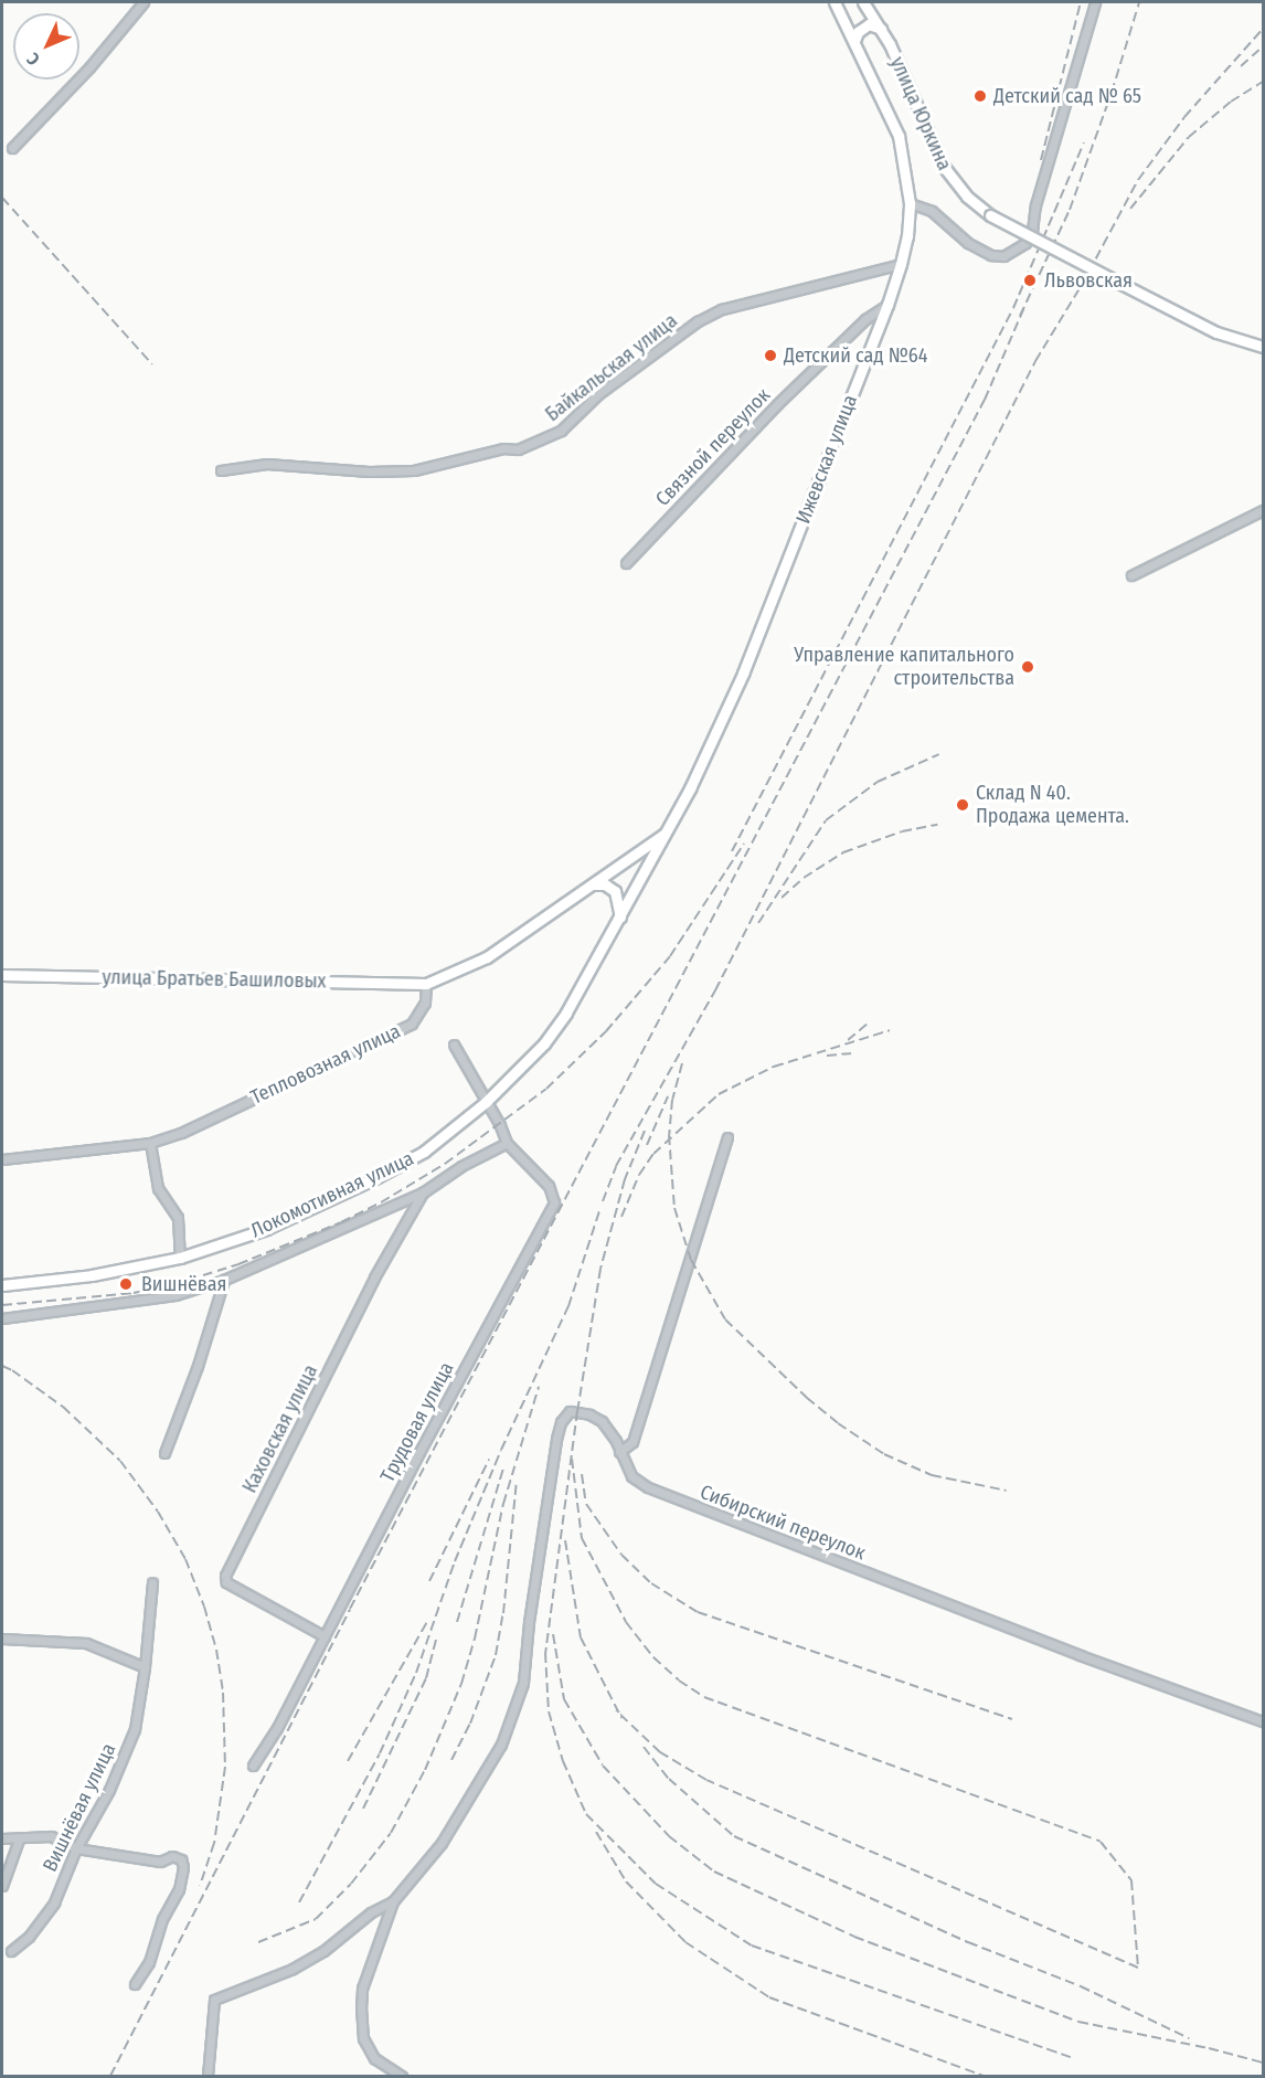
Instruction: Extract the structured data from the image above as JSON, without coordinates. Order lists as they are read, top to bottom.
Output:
{
  "streets": {
    "street": [
      "улица Юркина",
      "Байкальская улица",
      "Связной переулок",
      "Ижевская улица",
      "улица Братьев Башиловых",
      "Тепловозная улица",
      "Локомотивная улица",
      "Трудовая улица",
      "Каховская улица",
      "Сибирский переулок",
      "Вишнёвая улица"
    ]
  },
  "crossings": [
    ["Байкальская улица", "Ижевская улица"],
    ["Связной переулок", "Ижевская улица"],
    ["Ижевская улица", "Локомотивная улица"],
    ["улица Братьев Башиловых", "Тепловозная улица"],
    ["Локомотивная улица", "Трудовая улица"],
    ["Трудовая улица", "Каховская улица"]
  ],
  "places": [
    "Детский сад № 65",
    "Львовская",
    "Детский сад №64",
    "Управление капитального строительства",
    "Склад N 40. Продажа цемента.",
    "Вишнёвая"
  ],
  "north": "bottom left"
}
